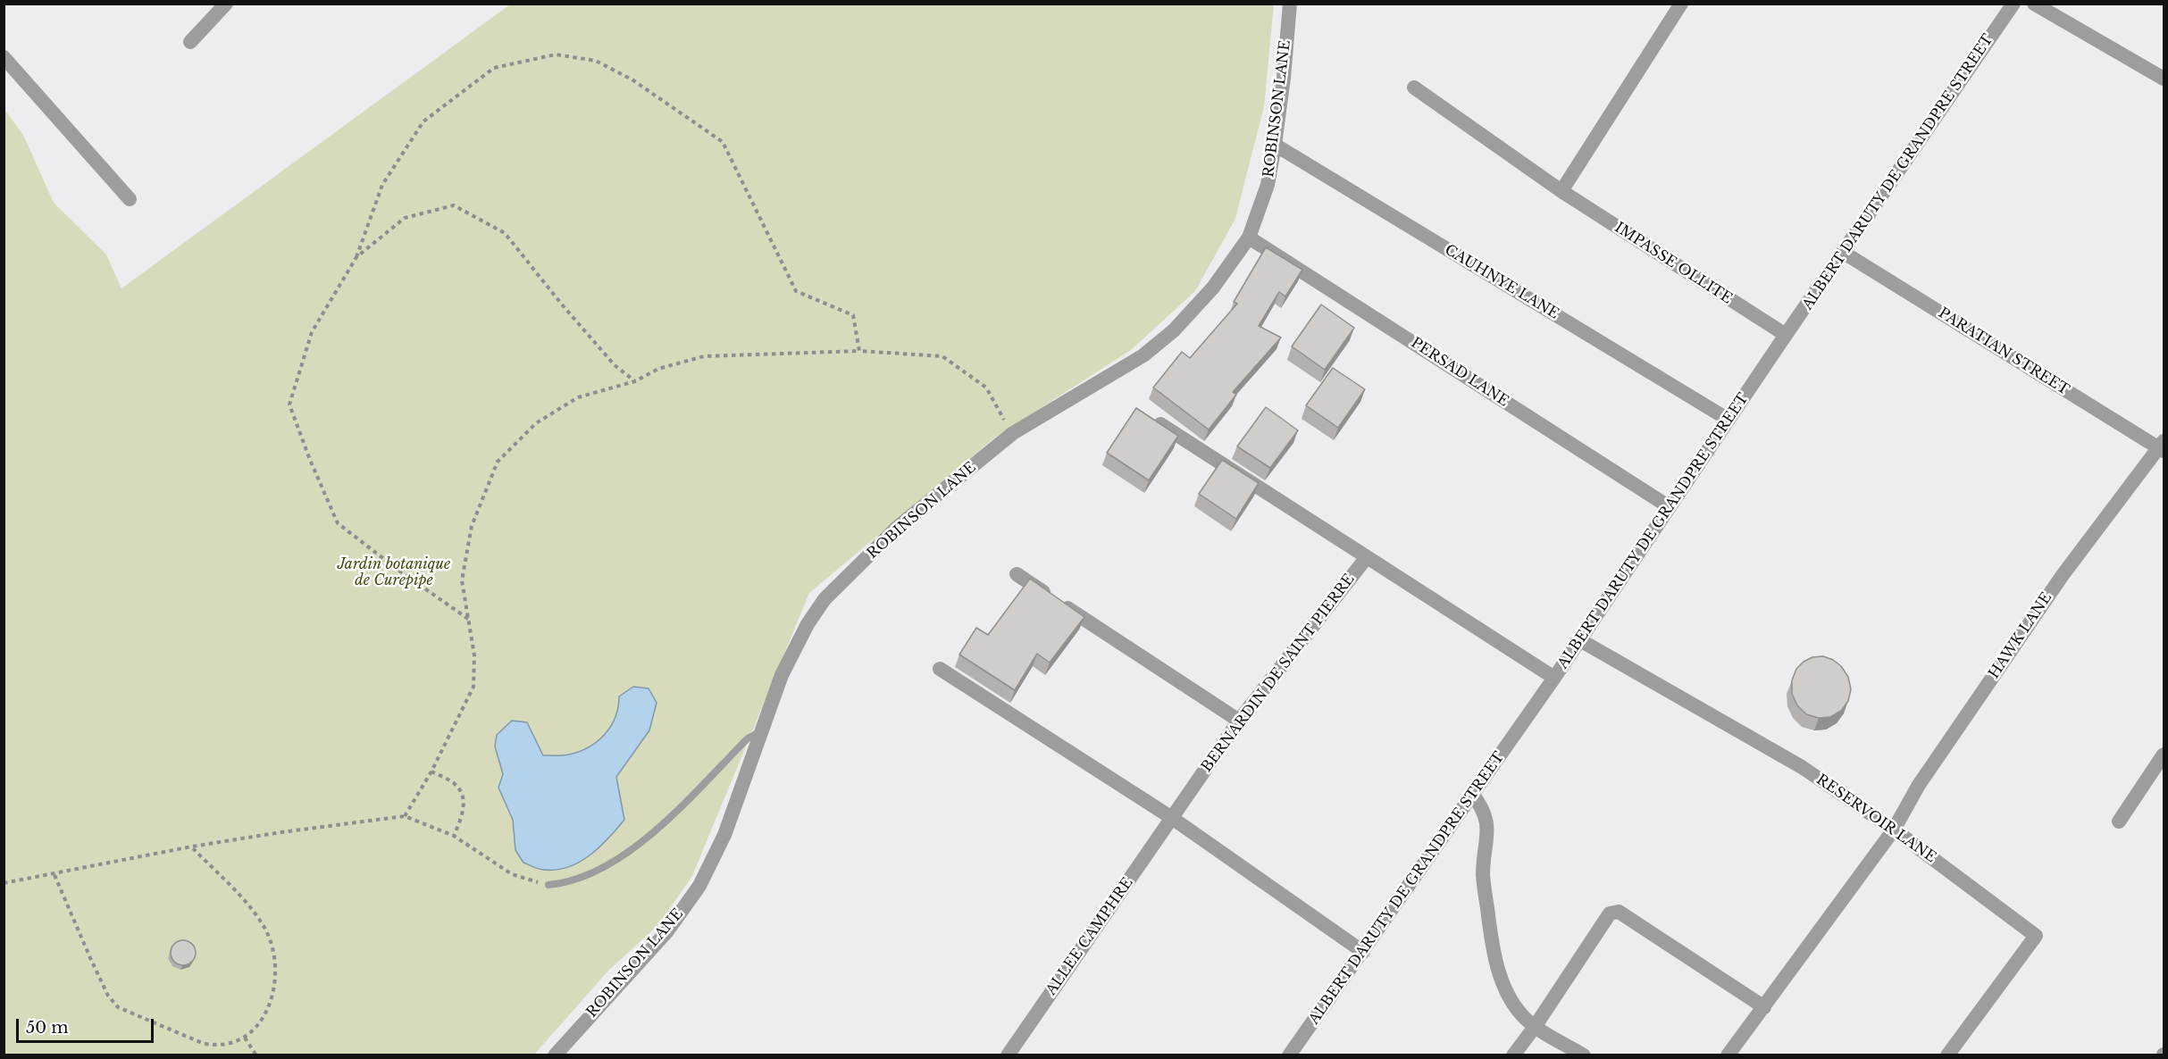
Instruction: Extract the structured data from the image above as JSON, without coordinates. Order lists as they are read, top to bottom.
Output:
{
  "streets": {
    "street": [
      "ROBINSON LANE",
      "ALBERT DARUTY DE GRANDPRE STREET",
      "IMPASSE OLLITE",
      "CAUHNYE LANE",
      "PARATIAN STREET",
      "PERSAD LANE",
      "HAWK LANE",
      "BERNARDIN DE SAINT PIERRE",
      "RESERVOIR LANE",
      "ALLEE CAMPHRE"
    ]
  },
  "crossings": [
    ["ROBINSON LANE", "CAUHNYE LANE"],
    ["ROBINSON LANE", "PERSAD LANE"],
    ["ALBERT DARUTY DE GRANDPRE STREET", "IMPASSE OLLITE"],
    ["ALBERT DARUTY DE GRANDPRE STREET", "CAUHNYE LANE"],
    ["ALBERT DARUTY DE GRANDPRE STREET", "PARATIAN STREET"],
    ["ALBERT DARUTY DE GRANDPRE STREET", "PERSAD LANE"],
    ["ALBERT DARUTY DE GRANDPRE STREET", "RESERVOIR LANE"],
    ["PARATIAN STREET", "HAWK LANE"],
    ["HAWK LANE", "RESERVOIR LANE"],
    ["BERNARDIN DE SAINT PIERRE", "ALLEE CAMPHRE"]
  ],
  "parks": ["Jardin botanique de Curepipe"],
  "scale_bar": "50 m"
}
